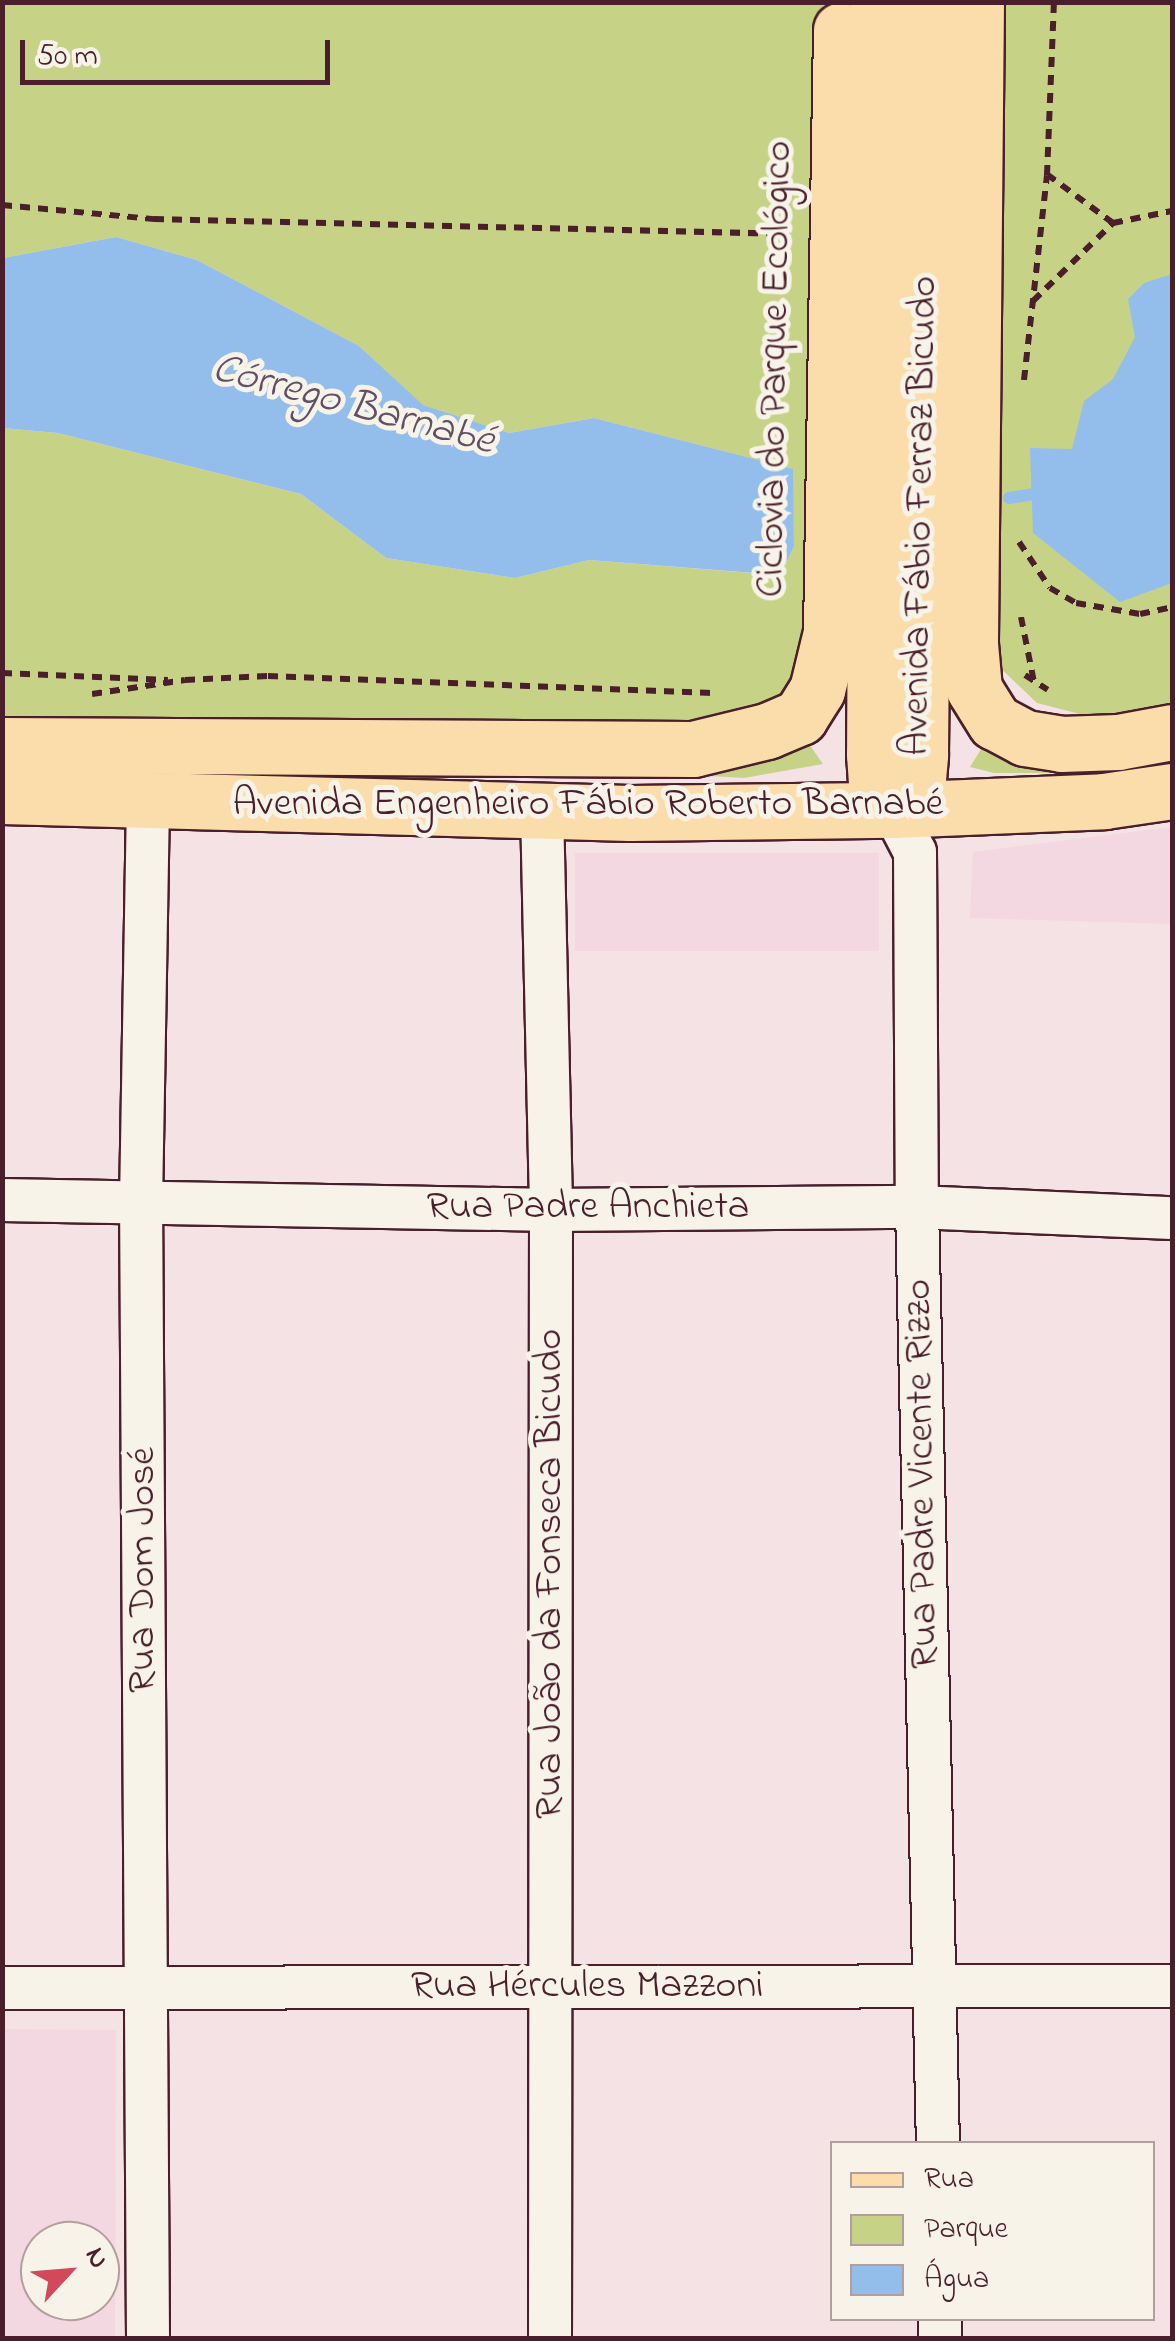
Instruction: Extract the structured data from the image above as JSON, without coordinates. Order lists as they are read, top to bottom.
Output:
{
  "streets": {
    "main road": ["Avenida Fábio Ferraz Bicudo", "Avenida Engenheiro Fábio Roberto Barnabé"],
    "street": [
      "Rua Padre Anchieta",
      "Rua Padre Vicente Rizzo",
      "Rua Dom José",
      "Rua João da Fonseca Bicudo",
      "Rua Hércules Mazzoni"
    ]
  },
  "crossings": [
    ["Avenida Fábio Ferraz Bicudo", "Avenida Engenheiro Fábio Roberto Barnabé"],
    ["Avenida Fábio Ferraz Bicudo", "Rua Padre Vicente Rizzo"],
    ["Avenida Engenheiro Fábio Roberto Barnabé", "Rua Padre Vicente Rizzo"],
    ["Avenida Engenheiro Fábio Roberto Barnabé", "Rua Dom José"],
    ["Avenida Engenheiro Fábio Roberto Barnabé", "Rua João da Fonseca Bicudo"],
    ["Rua Padre Anchieta", "Rua Padre Vicente Rizzo"],
    ["Rua Padre Anchieta", "Rua Dom José"],
    ["Rua Padre Anchieta", "Rua João da Fonseca Bicudo"],
    ["Rua Padre Vicente Rizzo", "Rua Hércules Mazzoni"],
    ["Rua Dom José", "Rua Hércules Mazzoni"],
    ["Rua João da Fonseca Bicudo", "Rua Hércules Mazzoni"]
  ],
  "water": ["Córrego Barnabé"],
  "legend": ["Rua", "Parque", "Água"],
  "scale_bar": "50 m",
  "north": "top right"
}
